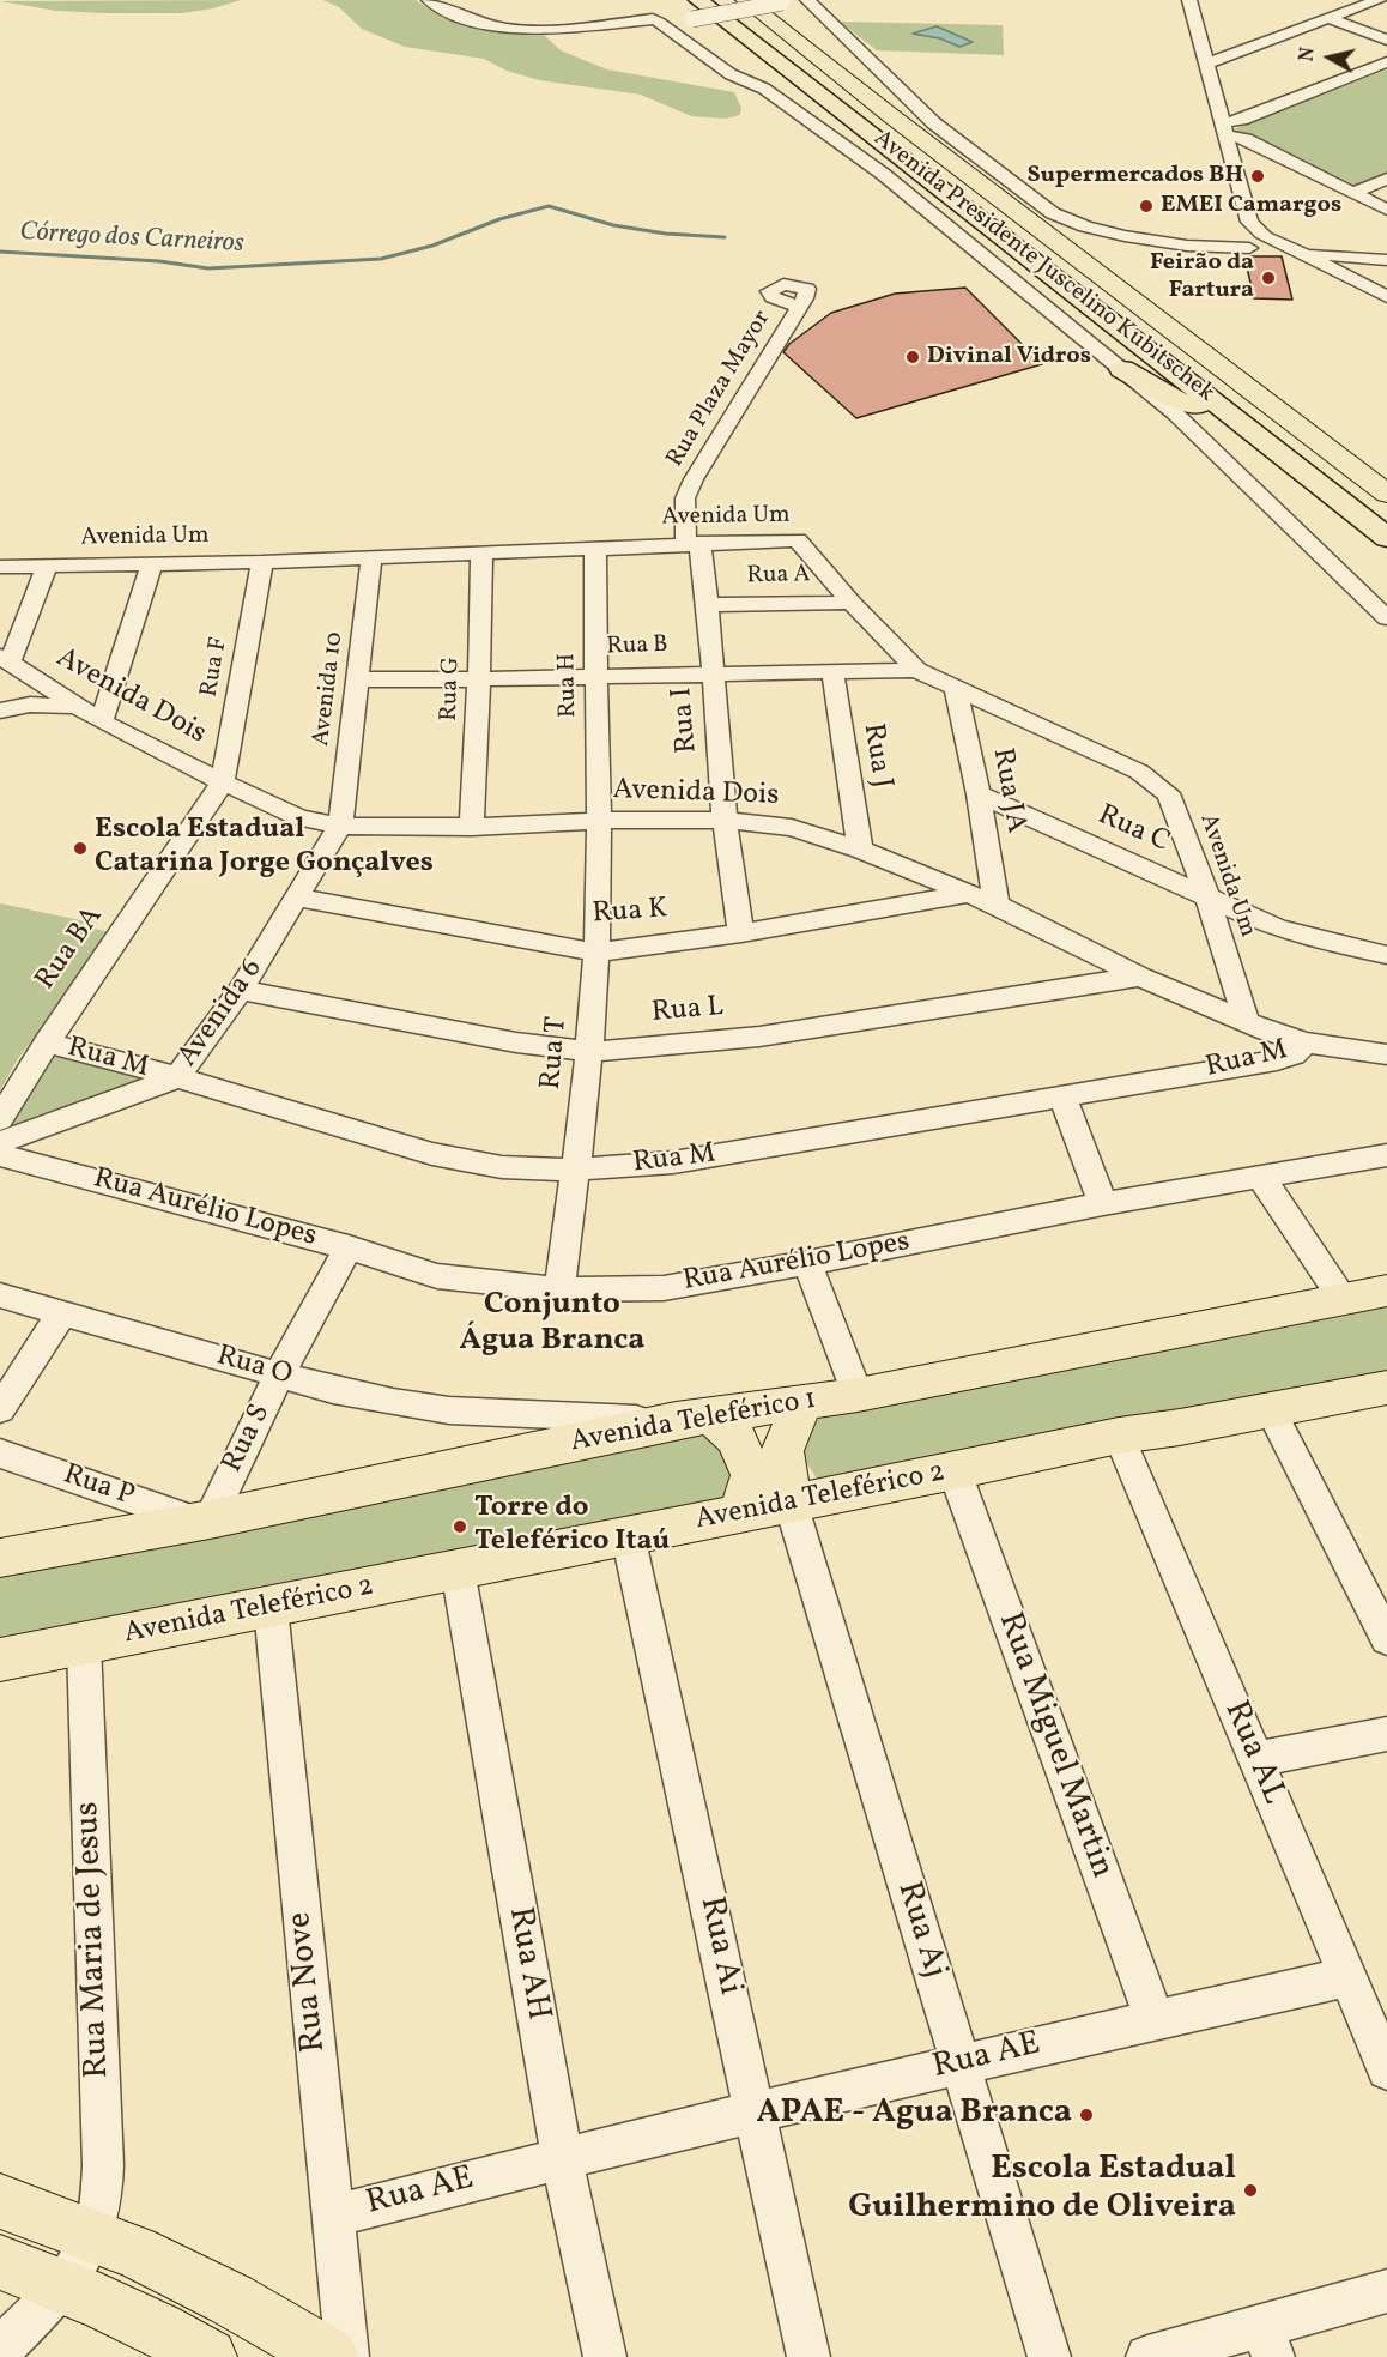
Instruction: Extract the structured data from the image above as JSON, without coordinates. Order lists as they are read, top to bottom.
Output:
{
  "streets": {
    "highway": ["Avenida Presidente Juscelino Kubitschek"],
    "main road": ["Avenida Teleférico 1", "Avenida Teleférico 2"],
    "street": [
      "Rua Plaza Mayor",
      "Avenida Um",
      "Rua A",
      "Rua B",
      "Rua F",
      "Rua H",
      "Avenida 10",
      "Rua G",
      "Avenida Dois",
      "Rua I",
      "Rua J",
      "Rua JA",
      "Rua C",
      "Rua K",
      "Rua BA",
      "Rua L",
      "Avenida 6",
      "Rua T",
      "Rua M",
      "Rua Aurélio Lopes",
      "Rua O",
      "Rua S",
      "Rua P",
      "Rua Miguel Martin",
      "Rua AL",
      "Rua Aj",
      "Rua Maria de Jesus",
      "Rua Ai",
      "Rua AH",
      "Rua Nove",
      "Rua AE"
    ]
  },
  "crossings": [
    ["Rua Plaza Mayor", "Rua I"],
    ["Avenida Um", "Rua A"],
    ["Avenida Um", "Rua B"],
    ["Avenida Um", "Rua F"],
    ["Avenida Um", "Rua H"],
    ["Avenida Um", "Avenida 10"],
    ["Avenida Um", "Rua G"],
    ["Avenida Um", "Avenida Dois"],
    ["Avenida Um", "Rua I"],
    ["Avenida Um", "Rua JA"],
    ["Avenida Um", "Rua C"],
    ["Rua A", "Rua I"],
    ["Rua B", "Rua H"],
    ["Rua B", "Avenida 10"],
    ["Rua B", "Rua G"],
    ["Rua B", "Rua I"],
    ["Rua B", "Rua J"],
    ["Rua F", "Avenida Dois"],
    ["Rua F", "Rua BA"],
    ["Rua H", "Avenida Dois"],
    ["Rua H", "Rua T"],
    ["Avenida 10", "Avenida Dois"],
    ["Avenida 10", "Avenida 6"],
    ["Rua G", "Avenida Dois"],
    ["Avenida Dois", "Rua I"],
    ["Avenida Dois", "Rua J"],
    ["Avenida Dois", "Rua JA"],
    ["Avenida Dois", "Rua K"],
    ["Avenida Dois", "Rua BA"],
    ["Avenida Dois", "Rua L"],
    ["Avenida Dois", "Avenida 6"],
    ["Avenida Dois", "Rua T"],
    ["Avenida Dois", "Rua M"],
    ["Rua I", "Rua K"],
    ["Rua JA", "Rua C"],
    ["Rua K", "Avenida 6"],
    ["Rua K", "Rua T"],
    ["Rua BA", "Rua M"],
    ["Rua L", "Avenida 6"],
    ["Rua L", "Rua T"],
    ["Avenida 6", "Rua M"],
    ["Rua T", "Rua M"],
    ["Rua T", "Rua Aurélio Lopes"],
    ["Rua Aurélio Lopes", "Rua S"],
    ["Rua O", "Avenida Teleférico 1"],
    ["Rua O", "Rua S"],
    ["Avenida Teleférico 1", "Rua S"],
    ["Avenida Teleférico 1", "Rua P"],
    ["Rua S", "Rua P"],
    ["Avenida Teleférico 2", "Rua Miguel Martin"],
    ["Avenida Teleférico 2", "Rua AL"],
    ["Avenida Teleférico 2", "Rua Aj"],
    ["Avenida Teleférico 2", "Rua Maria de Jesus"],
    ["Avenida Teleférico 2", "Rua Ai"],
    ["Avenida Teleférico 2", "Rua AH"],
    ["Avenida Teleférico 2", "Rua Nove"],
    ["Rua Miguel Martin", "Rua AE"],
    ["Rua AL", "Rua AE"],
    ["Rua Aj", "Rua AE"],
    ["Rua Ai", "Rua AE"],
    ["Rua AH", "Rua AE"],
    ["Rua Nove", "Rua AE"]
  ],
  "districts": ["Conjunto Água Branca"],
  "water": ["Córrego dos Carneiros"],
  "places": [
    "Supermercados BH",
    "EMEI Camargos",
    "Feirão da Fartura",
    "Divinal Vidros",
    "Escola Estadual Catarina Jorge Gonçalves",
    "Torre do Teleférico Itaú",
    "APAE - Agua Branca",
    "Escola Estadual Guilhermino de Oliveira"
  ],
  "north": "left"
}
